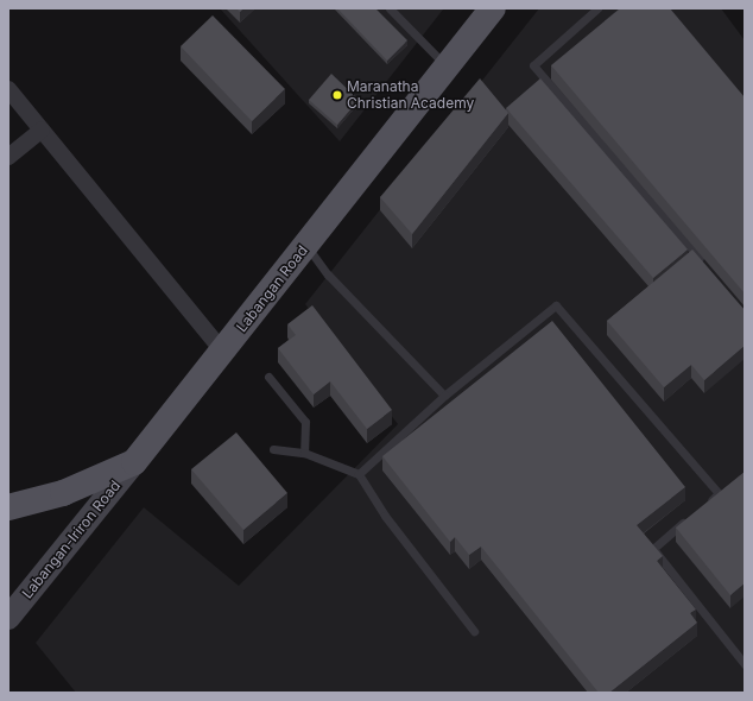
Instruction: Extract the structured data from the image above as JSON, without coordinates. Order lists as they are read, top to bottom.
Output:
{
  "streets": {
    "main road": ["Labangan Road", "Labangan-Iriron Road"]
  },
  "crossings": [
    ["Labangan Road", "Labangan-Iriron Road"]
  ],
  "places": ["Maranatha Christian Academy"]
}
